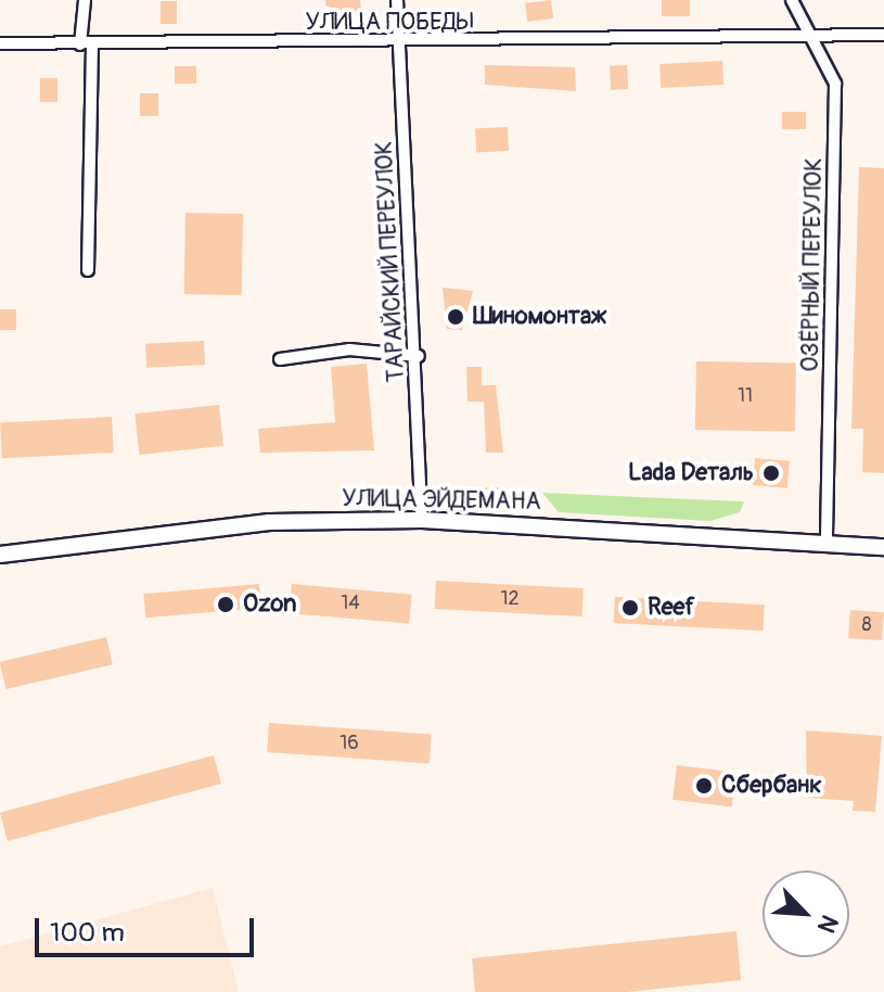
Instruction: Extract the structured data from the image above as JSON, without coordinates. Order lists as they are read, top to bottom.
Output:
{
  "streets": {
    "main road": ["УЛИЦА ЭЙДЕМАНА"],
    "street": ["УЛИЦА ПОБЕДЫ", "ТАРАЙСКИЙ ПЕРЕУЛОК", "ОЗЁРНЫЙ ПЕРЕУЛОК"]
  },
  "crossings": [
    ["УЛИЦА ПОБЕДЫ", "ТАРАЙСКИЙ ПЕРЕУЛОК"],
    ["УЛИЦА ПОБЕДЫ", "ОЗЁРНЫЙ ПЕРЕУЛОК"],
    ["ТАРАЙСКИЙ ПЕРЕУЛОК", "УЛИЦА ЭЙДЕМАНА"],
    ["ОЗЁРНЫЙ ПЕРЕУЛОК", "УЛИЦА ЭЙДЕМАНА"]
  ],
  "places": [
    "Шиномонтаж",
    "Lada Dеталь",
    "Ozon",
    "Reef",
    "Сбербанк"
  ],
  "house_numbers": [
    "11",
    "12",
    "14",
    "8",
    "16"
  ],
  "scale_bar": "100 m",
  "north": "bottom right"
}
